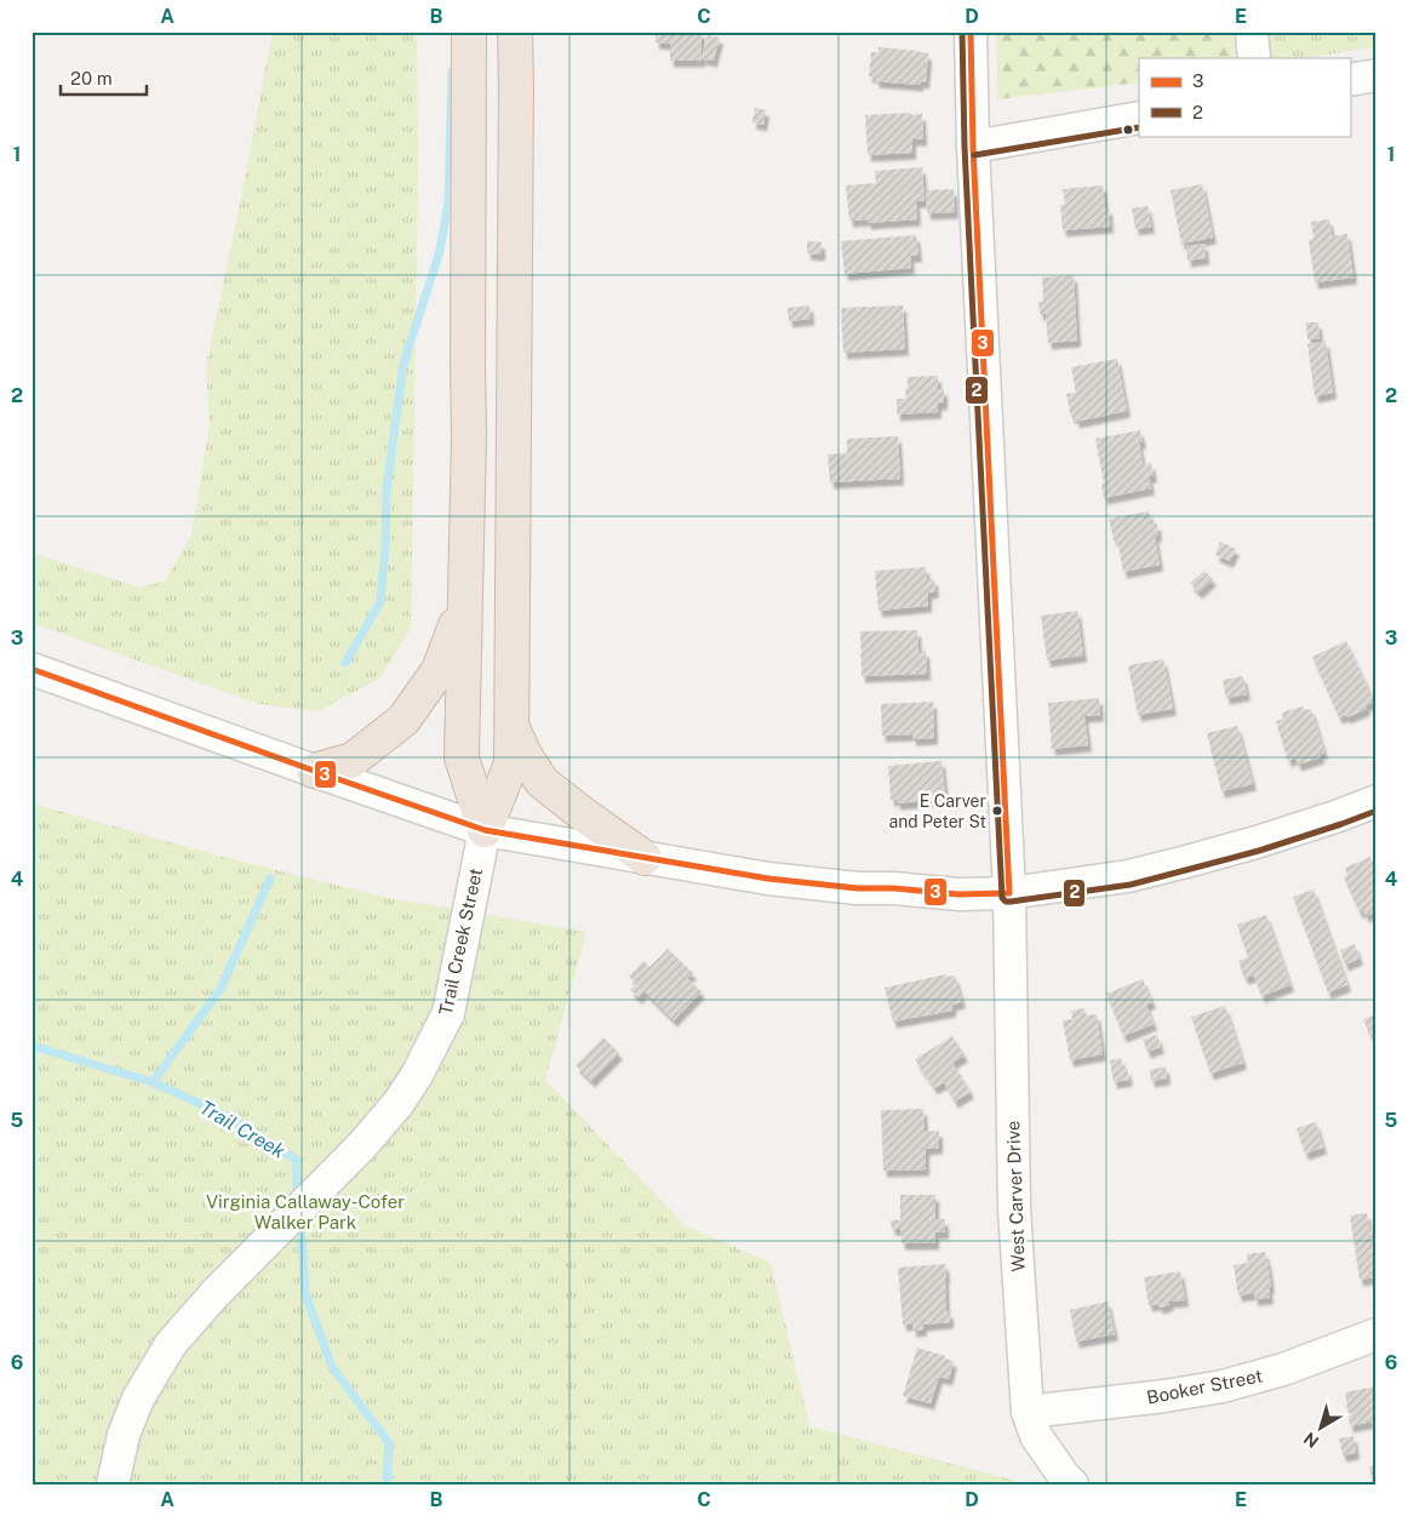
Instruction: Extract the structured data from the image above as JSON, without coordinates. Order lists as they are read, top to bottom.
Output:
{
  "streets": {
    "street": ["Trail Creek Street", "West Carver Drive", "Booker Street"]
  },
  "crossings": [
    ["West Carver Drive", "Booker Street"]
  ],
  "water": ["Trail Creek"],
  "parks": ["Virginia Callaway-Cofer Walker Park"],
  "places": ["E Carver and Peter St"],
  "lines": ["transit line 3", "transit line 2"],
  "legend": ["3", "2"],
  "scale_bar": "20 m",
  "north": "bottom left",
  "grid": {
    "columns": [
      "A",
      "B",
      "C",
      "D",
      "E"
    ],
    "rows": [
      "1",
      "2",
      "3",
      "4",
      "5",
      "6"
    ]
  }
}
